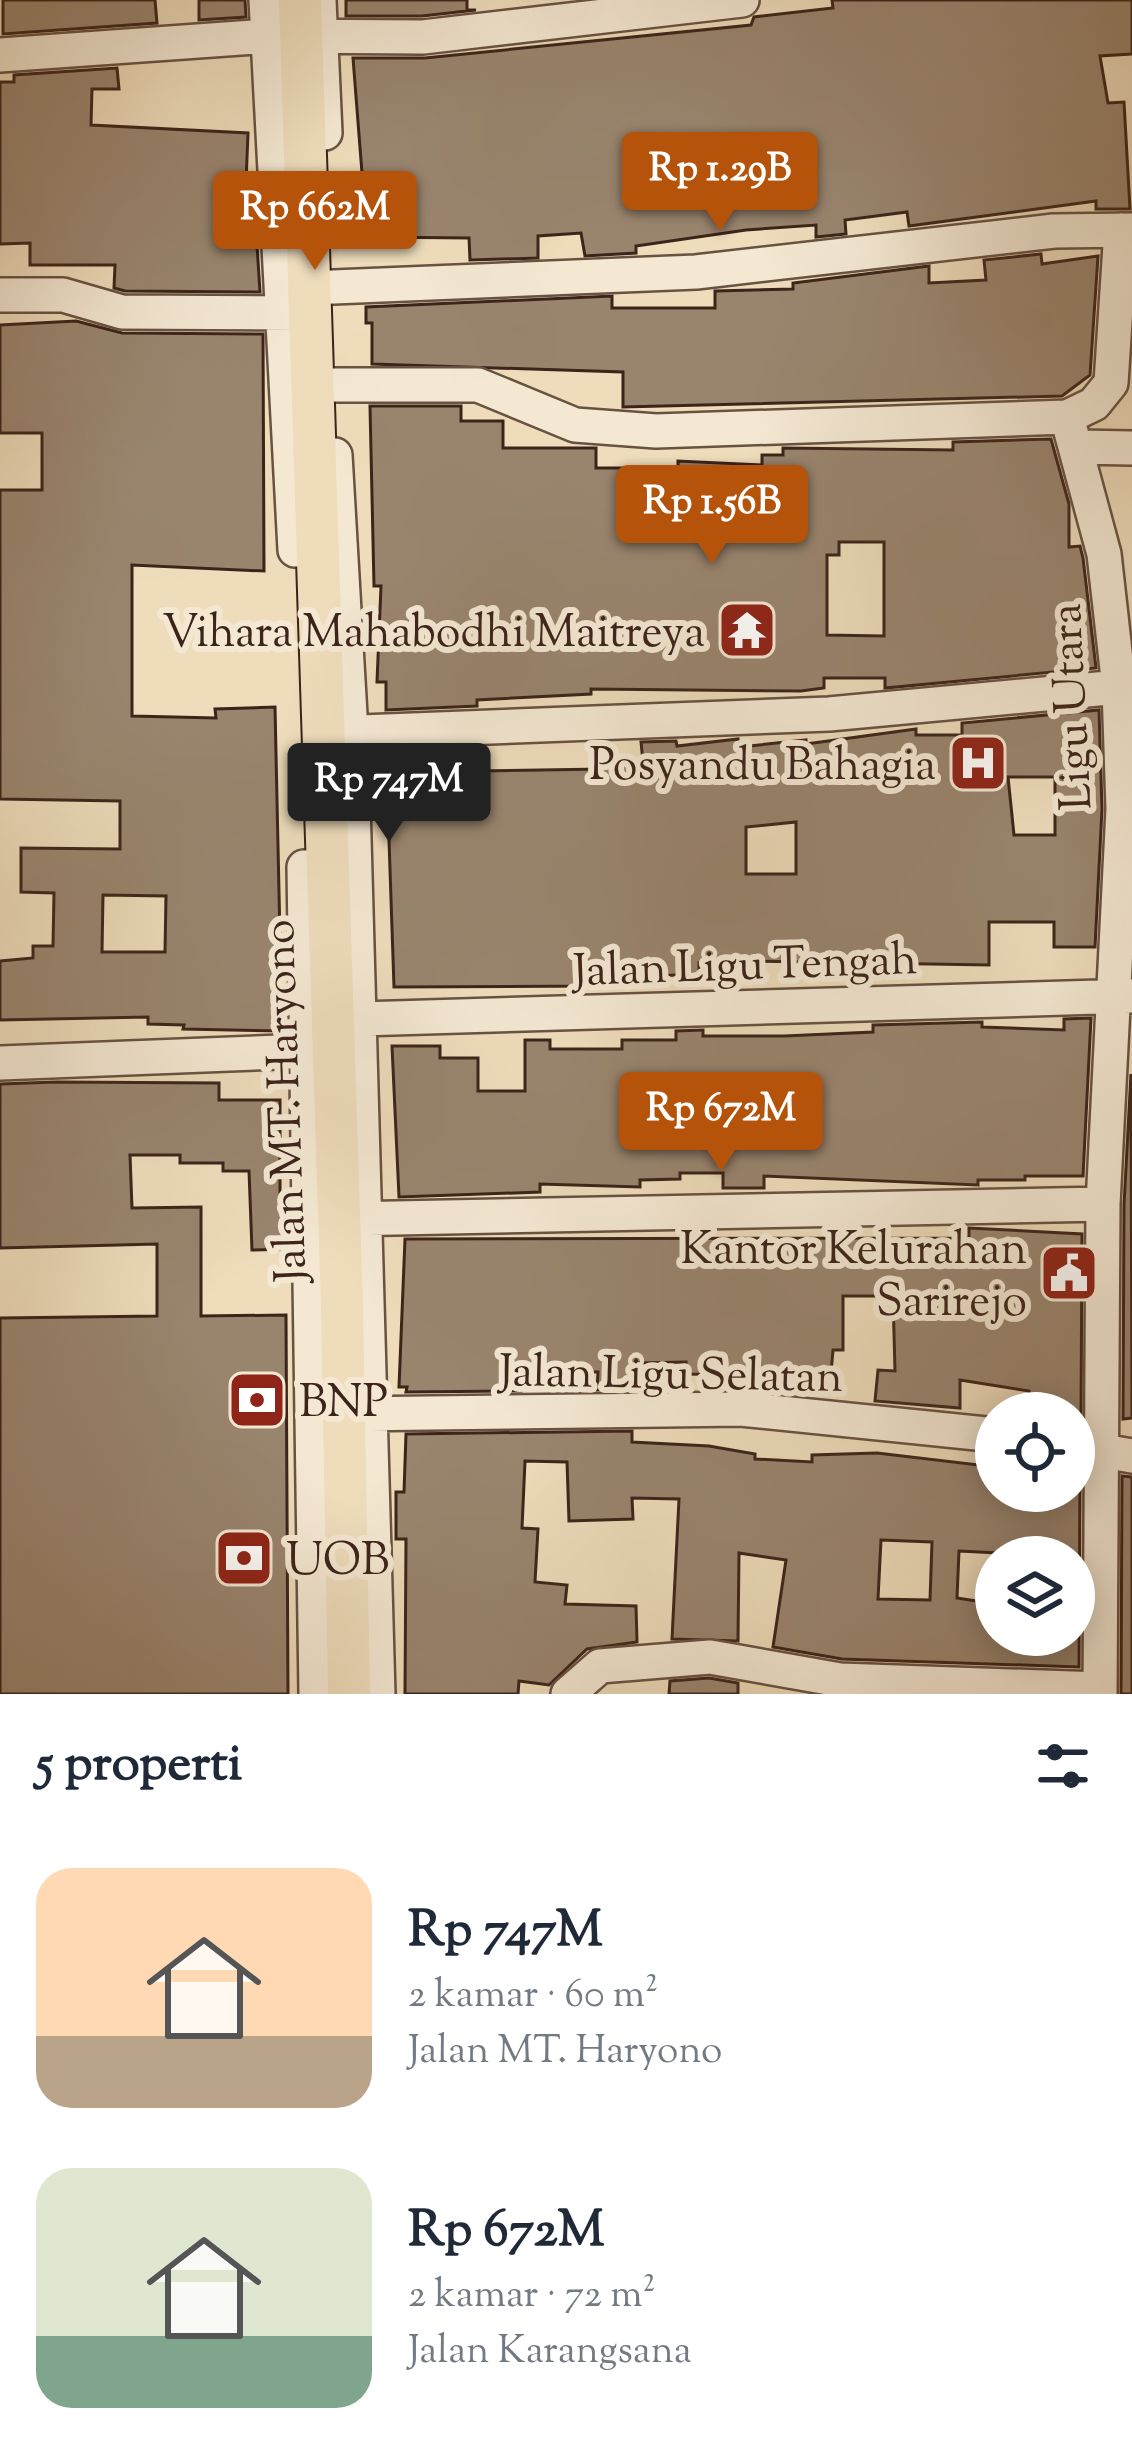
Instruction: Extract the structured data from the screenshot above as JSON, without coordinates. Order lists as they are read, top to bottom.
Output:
{
  "streets": {
    "main road": ["Jalan MT. Haryono"],
    "street": ["Ligu Utara", "Jalan Ligu Tengah", "Jalan Ligu Selatan"]
  },
  "crossings": [
    ["Ligu Utara", "Jalan Ligu Tengah"],
    ["Jalan Ligu Tengah", "Jalan MT. Haryono"],
    ["Jalan MT. Haryono", "Jalan Ligu Selatan"]
  ],
  "places": {
    "temple": ["Vihara Mahabodhi Maitreya"],
    "hospital": ["Posyandu Bahagia"],
    "public building": ["Kantor Kelurahan Sarirejo"],
    "bank": ["BNP", "UOB"]
  },
  "page": {
    "price": [
      "Rp 1.29B",
      "Rp 662M",
      "Rp 1.56B",
      "Rp 747M",
      "Rp 672M"
    ],
    "heading": "5 properti",
    "list": [
      {
        "name": "Rp 747M",
        "note": "2 kamar · 60 m² · Jalan MT. Haryono"
      },
      {
        "name": "Rp 672M",
        "note": "2 kamar · 72 m² · Jalan Karangsana"
      }
    ]
  }
}
